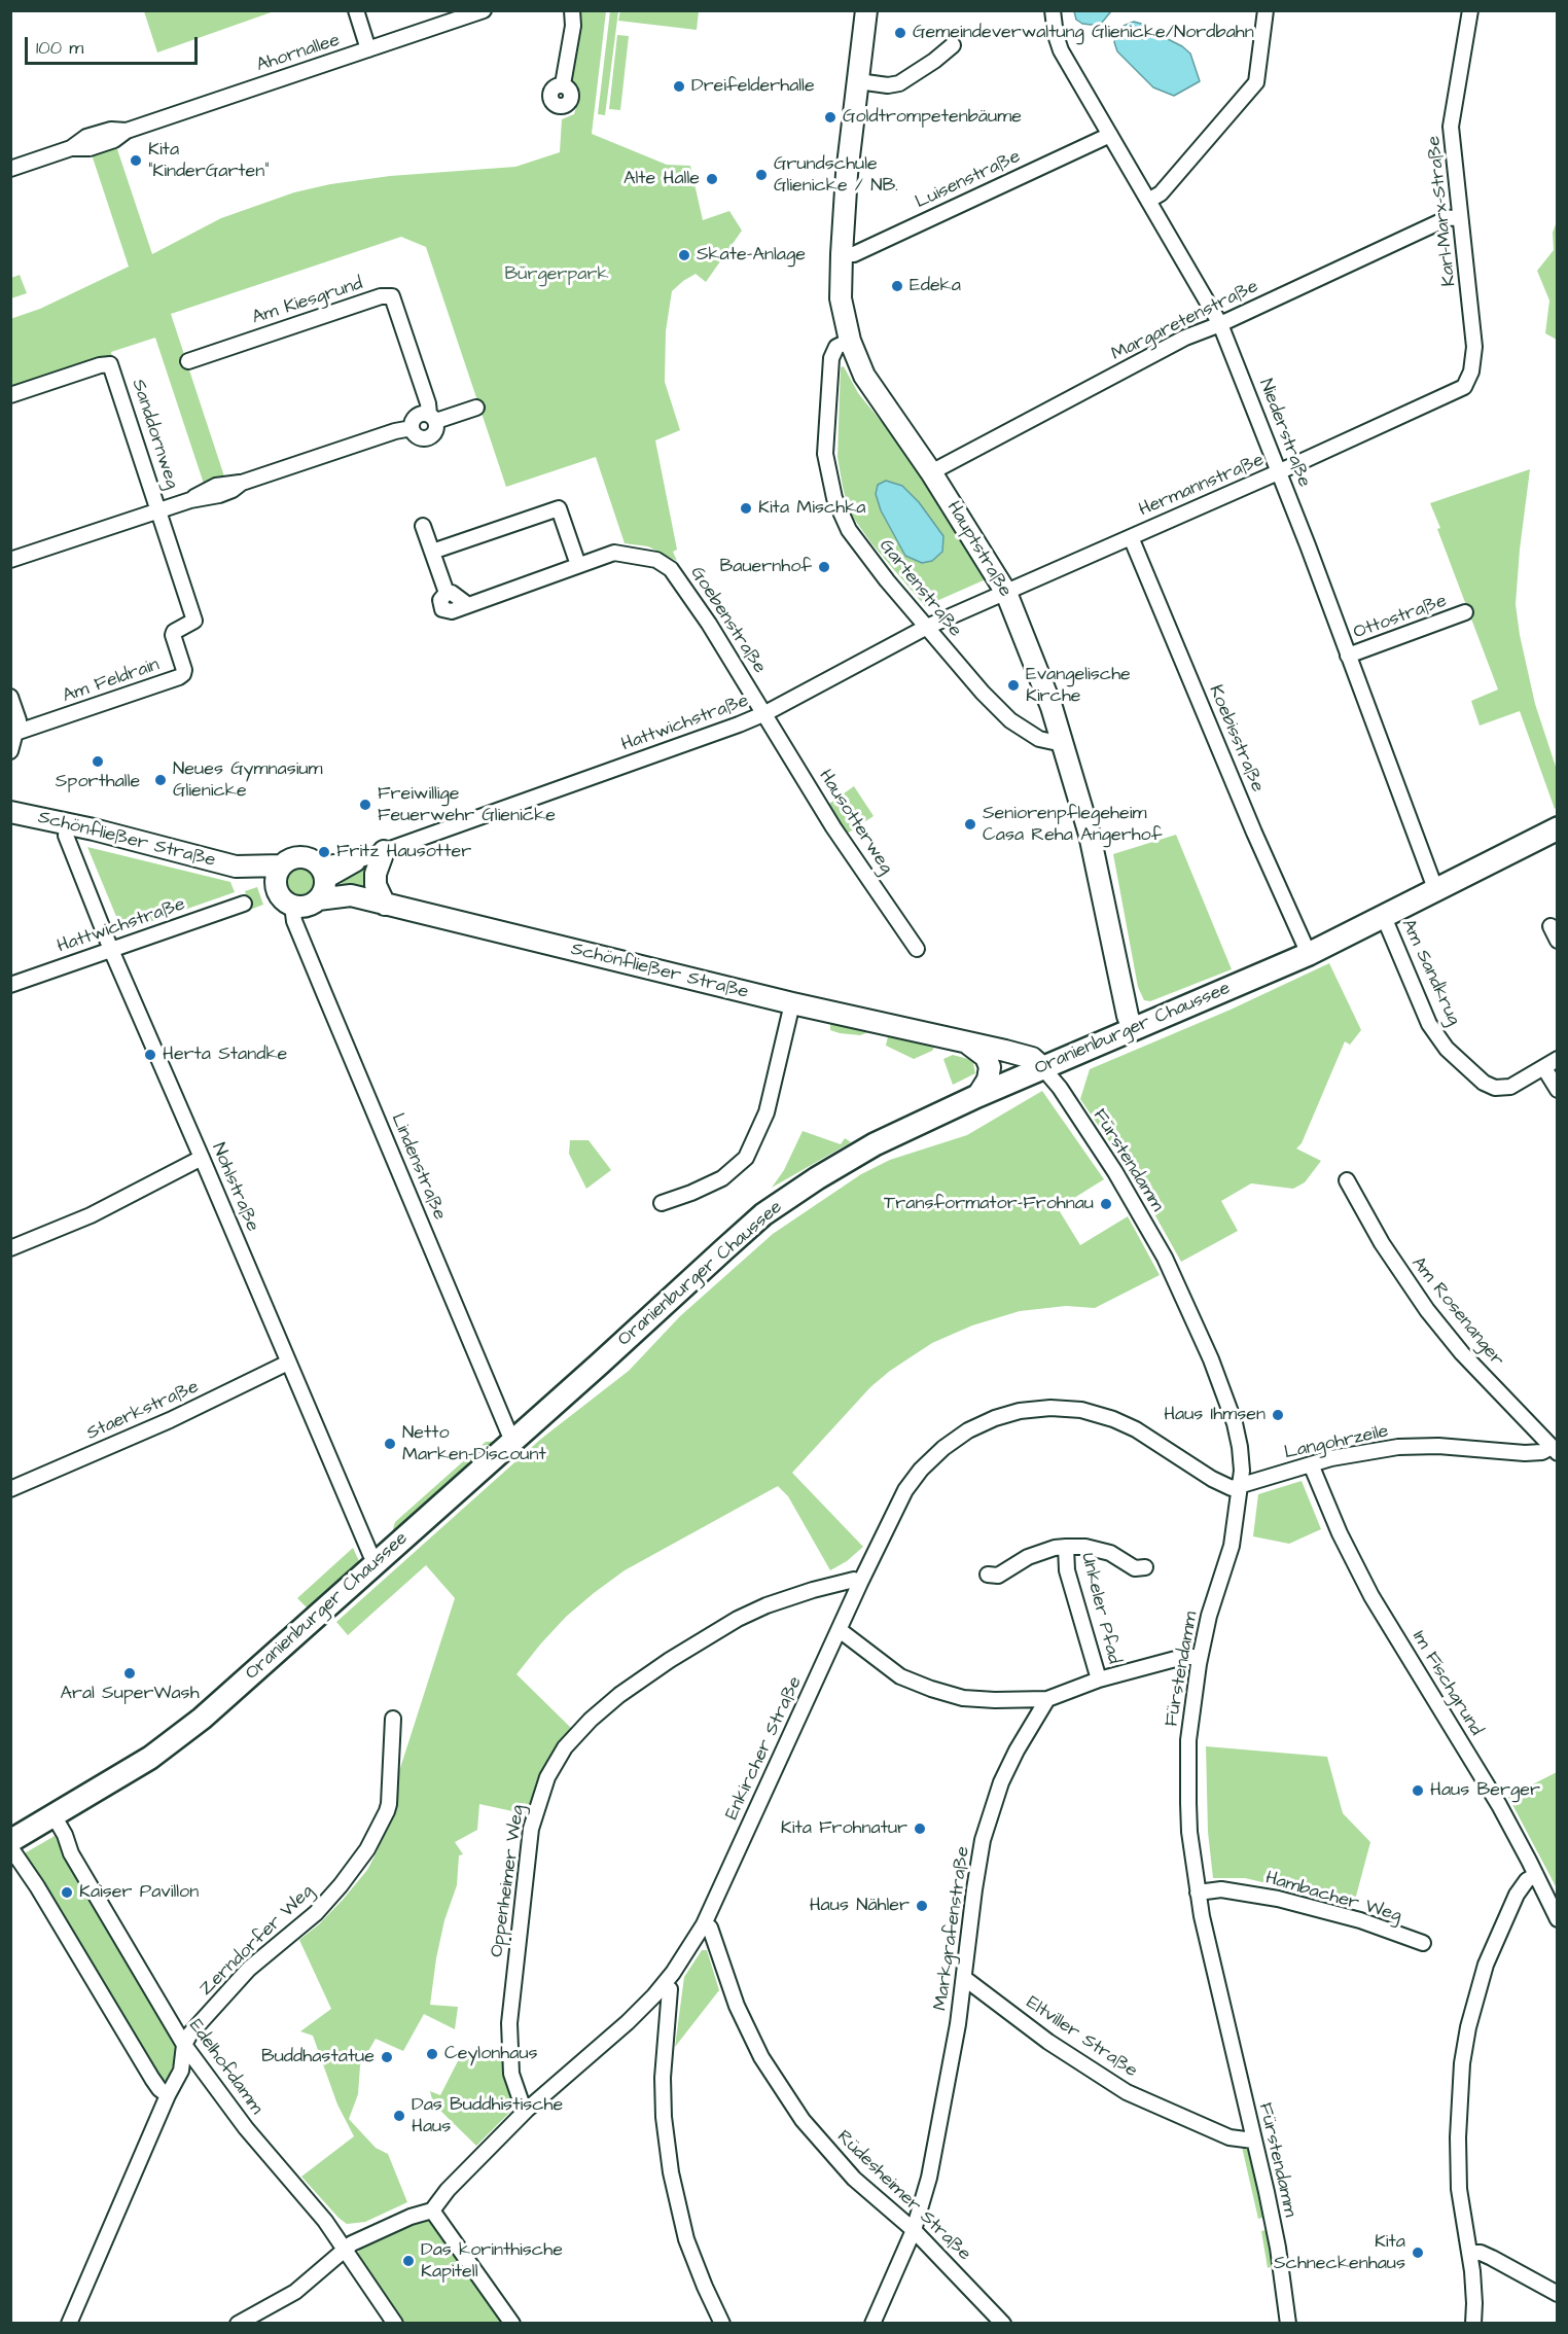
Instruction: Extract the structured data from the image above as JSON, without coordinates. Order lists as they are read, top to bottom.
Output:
{
  "streets": {
    "main road": ["Hauptstraße", "Schönfließer Straße", "Oranienburger Chaussee"],
    "street": [
      "Ahornallee",
      "Luisenstraße",
      "Karl-Marx-Straße",
      "Am Kiesgrund",
      "Margaretenstraße",
      "Niederstraße",
      "Sanddornweg",
      "Hermannstraße",
      "Gartenstraße",
      "Ottostraße",
      "Goebenstraße",
      "Am Feldrain",
      "Hattwichstraße",
      "Koebisstraße",
      "Hausotterweg",
      "Am Sandkrug",
      "Fürstendamm",
      "Lindenstraße",
      "Nohlstraße",
      "Am Rosenanger",
      "Staerkstraße",
      "Langohrzeile",
      "Unkeler Pfad",
      "Im Fischgrund",
      "Enkircher Straße",
      "Oppenheimer Weg",
      "Hambacher Weg",
      "Markgrafenstraße",
      "Zerndorfer Weg",
      "Eltviller Straße",
      "Edelhofdamm",
      "Rüdesheimer Straße"
    ]
  },
  "crossings": [
    ["Luisenstraße", "Niederstraße"],
    ["Luisenstraße", "Hauptstraße"],
    ["Karl-Marx-Straße", "Margaretenstraße"],
    ["Karl-Marx-Straße", "Hermannstraße"],
    ["Margaretenstraße", "Niederstraße"],
    ["Margaretenstraße", "Hauptstraße"],
    ["Niederstraße", "Hermannstraße"],
    ["Niederstraße", "Ottostraße"],
    ["Niederstraße", "Oranienburger Chaussee"],
    ["Sanddornweg", "Am Feldrain"],
    ["Hermannstraße", "Hauptstraße"],
    ["Hermannstraße", "Hattwichstraße"],
    ["Hermannstraße", "Koebisstraße"],
    ["Hauptstraße", "Gartenstraße"],
    ["Hauptstraße", "Hattwichstraße"],
    ["Hauptstraße", "Oranienburger Chaussee"],
    ["Gartenstraße", "Hattwichstraße"],
    ["Goebenstraße", "Hattwichstraße"],
    ["Goebenstraße", "Hausotterweg"],
    ["Hattwichstraße", "Hausotterweg"],
    ["Hattwichstraße", "Schönfließer Straße"],
    ["Hattwichstraße", "Lindenstraße"],
    ["Hattwichstraße", "Nohlstraße"],
    ["Koebisstraße", "Oranienburger Chaussee"],
    ["Schönfließer Straße", "Oranienburger Chaussee"],
    ["Schönfließer Straße", "Fürstendamm"],
    ["Schönfließer Straße", "Lindenstraße"],
    ["Schönfließer Straße", "Nohlstraße"],
    ["Am Sandkrug", "Oranienburger Chaussee"],
    ["Oranienburger Chaussee", "Fürstendamm"],
    ["Oranienburger Chaussee", "Lindenstraße"],
    ["Oranienburger Chaussee", "Nohlstraße"],
    ["Oranienburger Chaussee", "Edelhofdamm"],
    ["Fürstendamm", "Langohrzeile"],
    ["Fürstendamm", "Enkircher Straße"],
    ["Fürstendamm", "Hambacher Weg"],
    ["Fürstendamm", "Eltviller Straße"],
    ["Nohlstraße", "Staerkstraße"],
    ["Am Rosenanger", "Langohrzeile"],
    ["Langohrzeile", "Im Fischgrund"],
    ["Langohrzeile", "Enkircher Straße"],
    ["Enkircher Straße", "Oppenheimer Weg"],
    ["Enkircher Straße", "Rüdesheimer Straße"],
    ["Markgrafenstraße", "Eltviller Straße"],
    ["Markgrafenstraße", "Rüdesheimer Straße"],
    ["Zerndorfer Weg", "Edelhofdamm"]
  ],
  "parks": ["Bürgerpark"],
  "places": [
    "Gemeindeverwaltung Glienicke/Nordbahn",
    "Dreifelderhalle",
    "Goldtrompetenbäume",
    "Kita \"KinderGarten\"",
    "Grundschule Glienicke / NB.",
    "Alte Halle",
    "Skate-Anlage",
    "Edeka",
    "Kita Mischka",
    "Bauernhof",
    "Evangelische Kirche",
    "Sporthalle",
    "Neues Gymnasium Glienicke",
    "Freiwillige Feuerwehr Glienicke",
    "Seniorenpflegeheim Casa Reha Angerhof",
    "Fritz Hausotter",
    "Herta Standke",
    "Transformator-Frohnau",
    "Haus Ihmsen",
    "Netto Marken-Discount",
    "Aral SuperWash",
    "Haus Berger",
    "Kita Frohnatur",
    "Kaiser Pavillon",
    "Haus Nähler",
    "Ceylonhaus",
    "Buddhastatue",
    "Das Buddhistische Haus",
    "Kita Schneckenhaus",
    "Das korinthische Kapitell"
  ],
  "scale_bar": "100 m"
}
